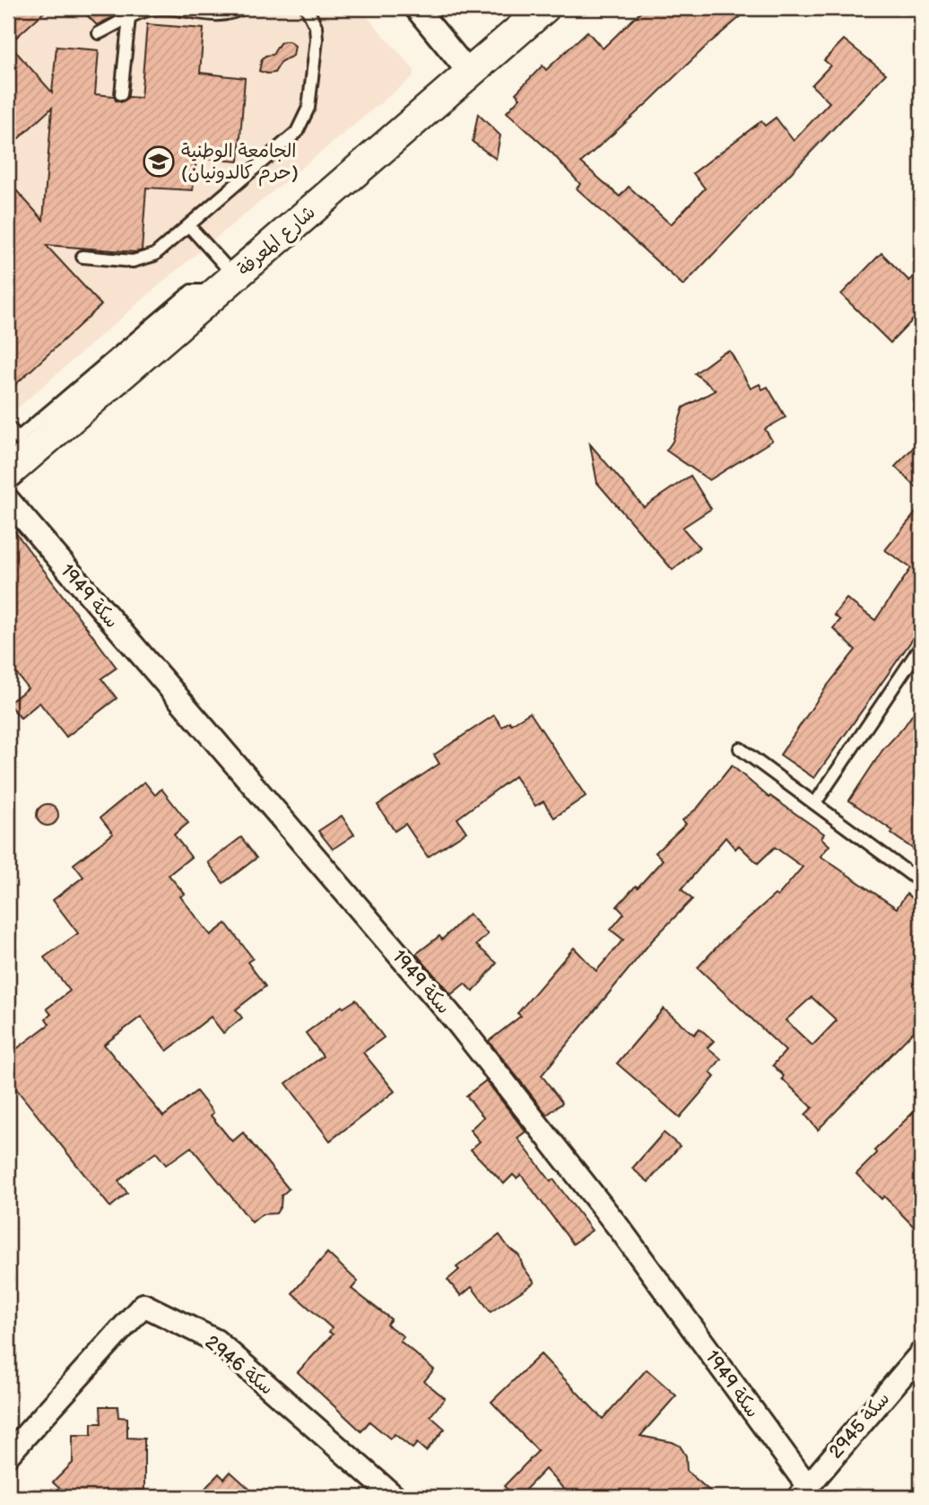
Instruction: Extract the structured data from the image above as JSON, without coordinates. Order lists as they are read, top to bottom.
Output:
{
  "streets": {
    "street": [
      "شارع المعرفة",
      "سكة 1949",
      "سكة 2946",
      "سكة 2945"
    ]
  },
  "crossings": [
    ["سكة 1949", "سكة 2945"]
  ],
  "places": {
    "school or university": ["الجامعة الوطنية (حرم كالدونيان)"]
  }
}
